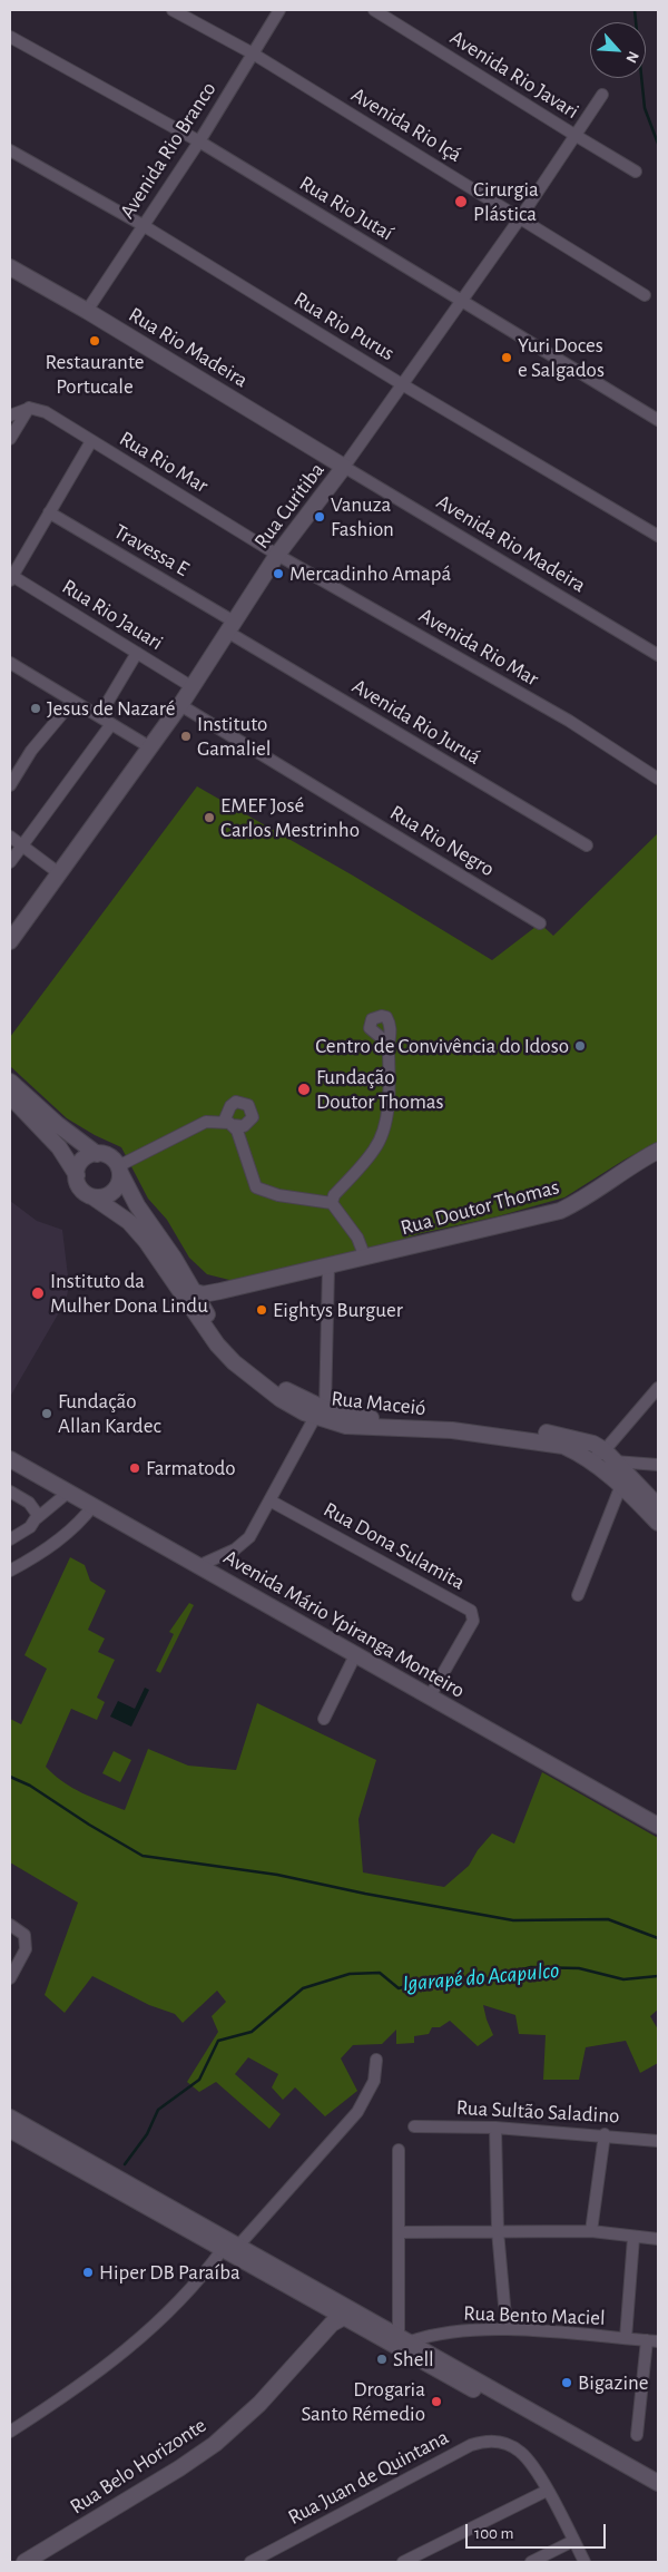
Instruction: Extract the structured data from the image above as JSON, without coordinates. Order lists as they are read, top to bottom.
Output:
{
  "streets": {
    "main road": [
      "Rua Rio Madeira",
      "Rua Curitiba",
      "Rua Doutor Thomas",
      "Rua Maceió",
      "Avenida Mário Ypiranga Monteiro",
      "Rua Belo Horizonte"
    ],
    "street": [
      "Avenida Rio Javari",
      "Avenida Rio Içá",
      "Avenida Rio Branco",
      "Rua Rio Jutaí",
      "Rua Rio Purus",
      "Rua Rio Mar",
      "Avenida Rio Madeira",
      "Travessa E",
      "Rua Rio Jauari",
      "Avenida Rio Mar",
      "Avenida Rio Juruá",
      "Rua Rio Negro",
      "Rua Dona Sulamita",
      "Rua Sultão Saladino",
      "Rua Bento Maciel",
      "Rua Juan de Quintana"
    ]
  },
  "crossings": [
    ["Avenida Rio Javari", "Rua Curitiba"],
    ["Avenida Rio Içá", "Avenida Rio Branco"],
    ["Avenida Rio Içá", "Rua Curitiba"],
    ["Avenida Rio Branco", "Rua Rio Jutaí"],
    ["Avenida Rio Branco", "Rua Rio Purus"],
    ["Avenida Rio Branco", "Rua Rio Madeira"],
    ["Rua Rio Jutaí", "Rua Curitiba"],
    ["Rua Rio Purus", "Rua Curitiba"],
    ["Rua Rio Madeira", "Rua Curitiba"],
    ["Rua Rio Madeira", "Avenida Rio Madeira"],
    ["Rua Rio Mar", "Rua Curitiba"],
    ["Rua Rio Mar", "Avenida Rio Mar"],
    ["Rua Curitiba", "Avenida Rio Madeira"],
    ["Rua Curitiba", "Travessa E"],
    ["Rua Curitiba", "Rua Rio Jauari"],
    ["Rua Curitiba", "Avenida Rio Mar"],
    ["Rua Curitiba", "Avenida Rio Juruá"],
    ["Rua Curitiba", "Rua Rio Negro"],
    ["Travessa E", "Avenida Rio Juruá"],
    ["Rua Doutor Thomas", "Rua Maceió"],
    ["Rua Dona Sulamita", "Avenida Mário Ypiranga Monteiro"]
  ],
  "water": ["Igarapé do Acapulco"],
  "places": [
    "Cirurgia Plástica",
    "Restaurante Portucale",
    "Yuri Doces e Salgados",
    "Vanuza Fashion",
    "Mercadinho Amapá",
    "Jesus de Nazaré",
    "Instituto Gamaliel",
    "EMEF José Carlos Mestrinho",
    "Centro de Convivência do Idoso",
    "Fundação Doutor Thomas",
    "Instituto da Mulher Dona Lindu",
    "Eightys Burguer",
    "Fundação Allan Kardec",
    "Farmatodo",
    "Hiper DB Paraíba",
    "Shell",
    "Bigazine",
    "Drogaria Santo Rémedio"
  ],
  "scale_bar": "100 m",
  "north": "bottom right"
}
